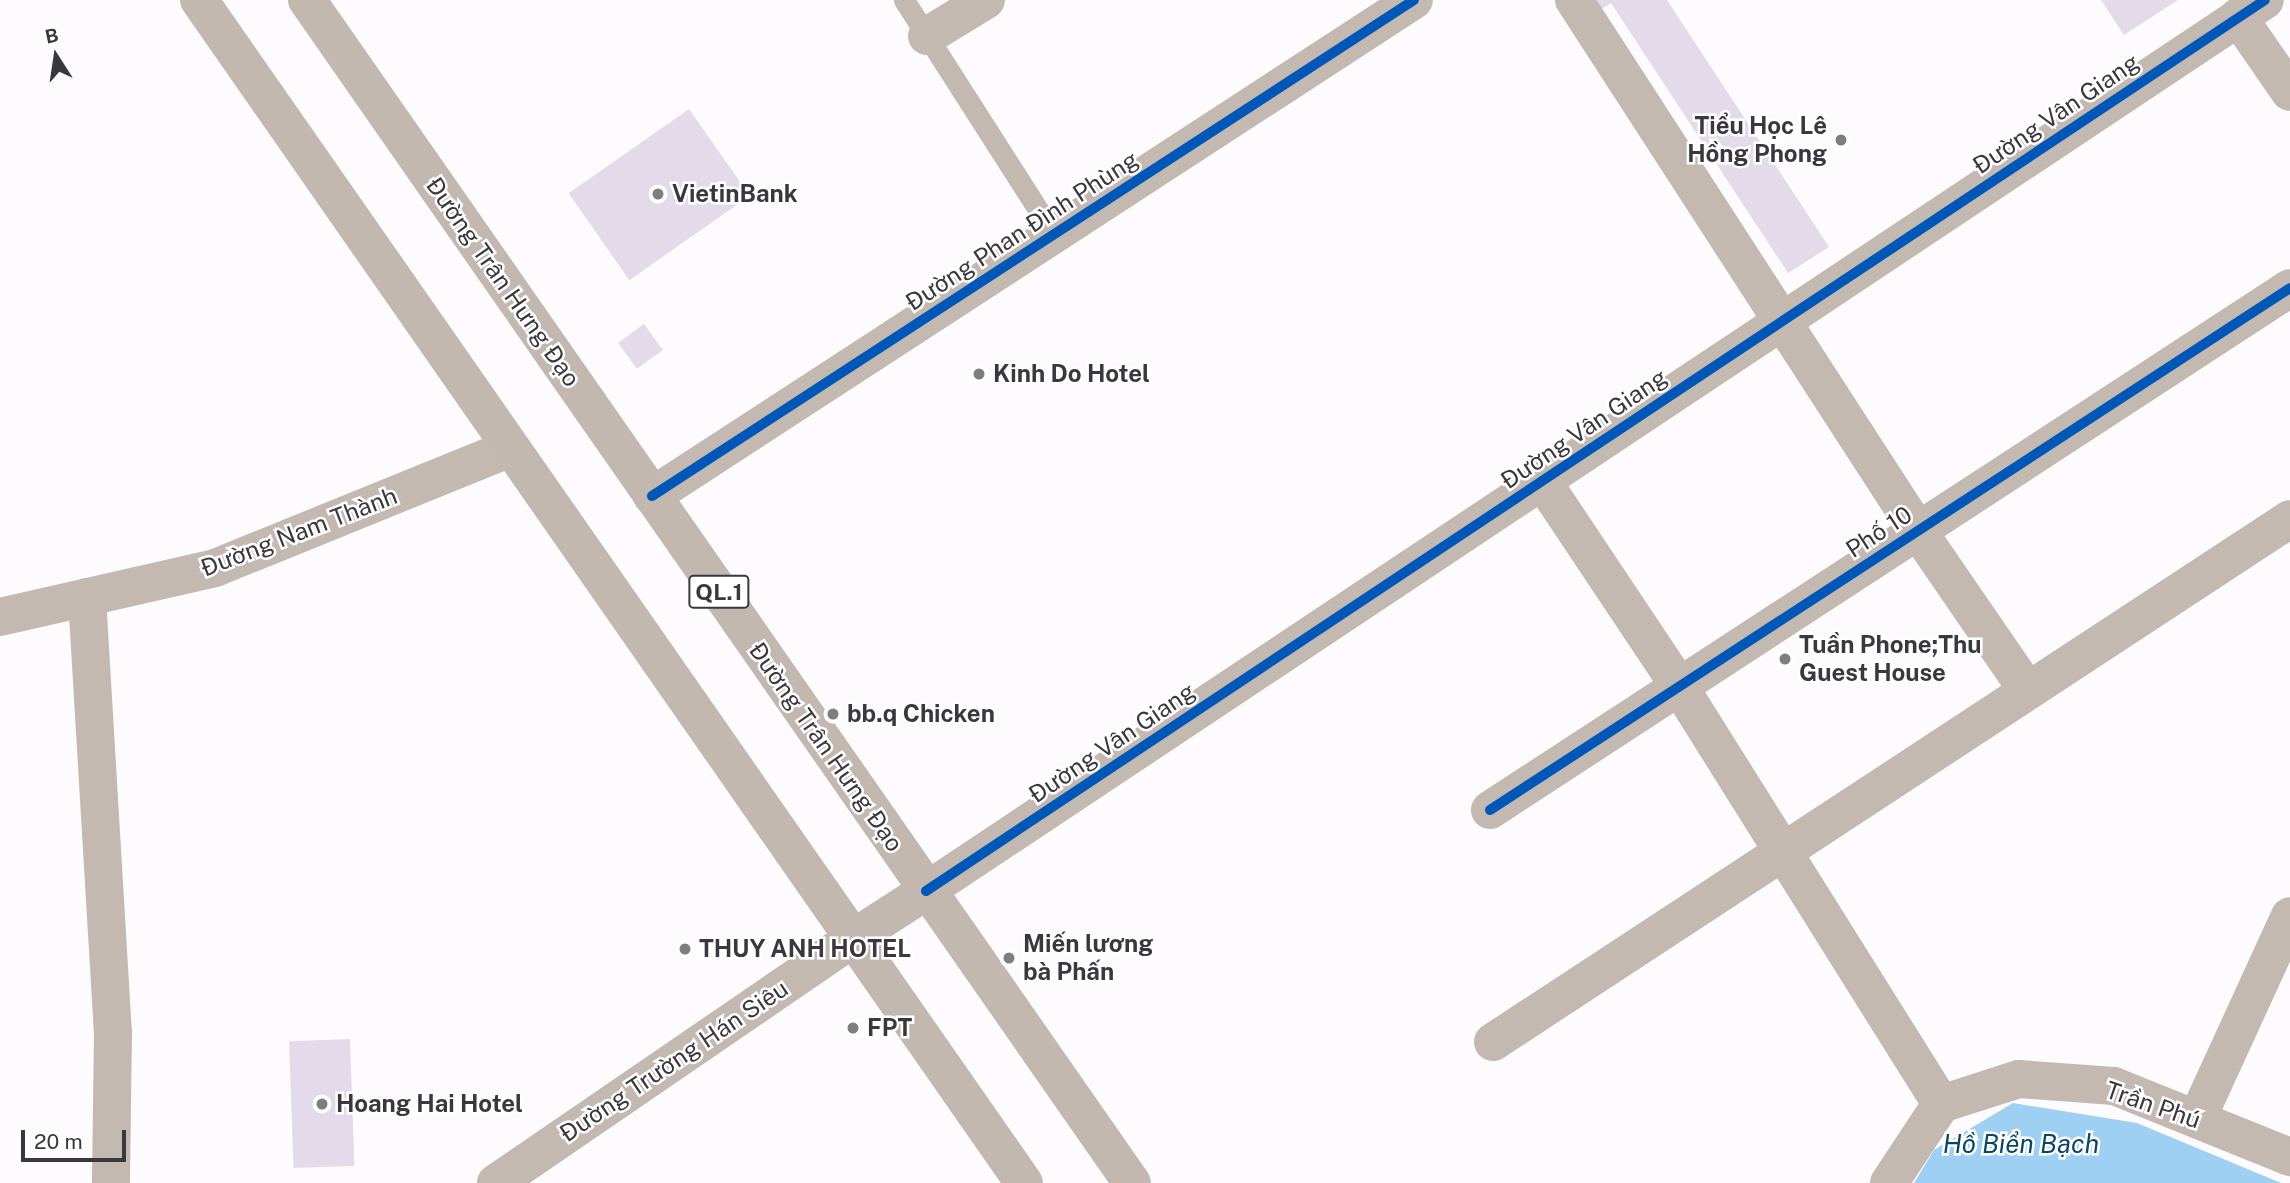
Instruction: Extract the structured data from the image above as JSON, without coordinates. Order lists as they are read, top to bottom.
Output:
{
  "streets": {
    "highway": ["Đường Trân Hưng Đạo", "QL.1"],
    "street": [
      "Đường Vân Giang",
      "Đường Phan Đình Phùng",
      "Đường Nam Thành",
      "Phố 10",
      "Đường Trường Hán Siêu",
      "Trần Phú"
    ]
  },
  "crossings": [
    ["Đường Vân Giang", "Đường Trân Hưng Đạo"],
    ["Đường Phan Đình Phùng", "Đường Trân Hưng Đạo"]
  ],
  "water": ["Hồ Biển Bạch"],
  "places": [
    "Tiểu Học Lê Hồng Phong",
    "VietinBank",
    "Kinh Do Hotel",
    "Tuần Phone;Thu Guest House",
    "bb.q Chicken",
    "THUY ANH HOTEL",
    "Miến lương bà Phấn",
    "FPT",
    "Hoang Hai Hotel"
  ],
  "scale_bar": "20 m",
  "north": "top"
}
